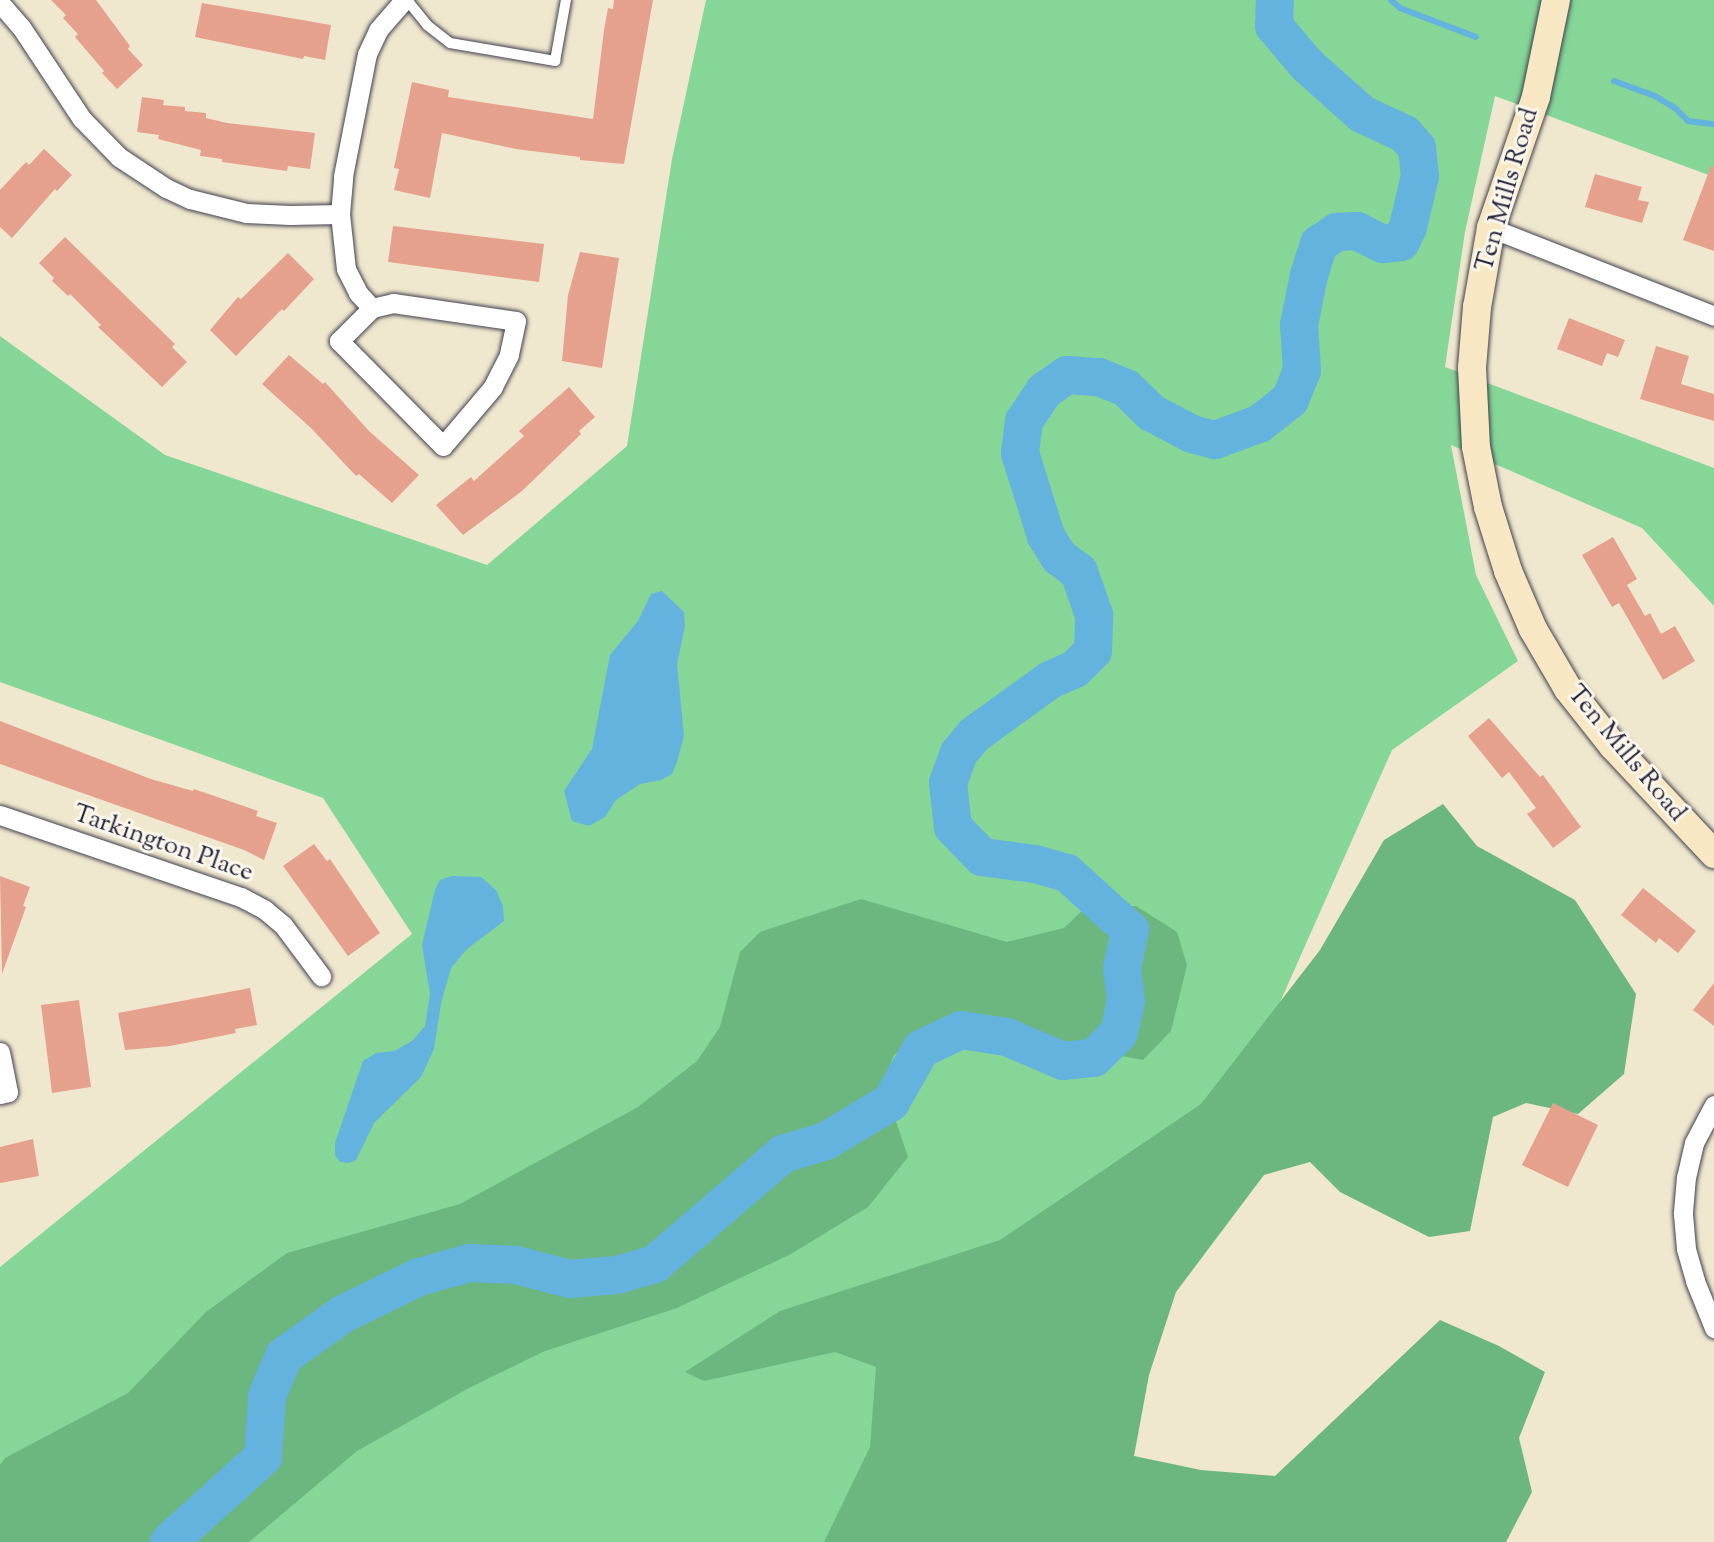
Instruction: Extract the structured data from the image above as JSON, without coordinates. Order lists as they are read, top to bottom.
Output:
{
  "streets": {
    "street": ["Ten Mills Road", "Tarkington Place"]
  }
}
